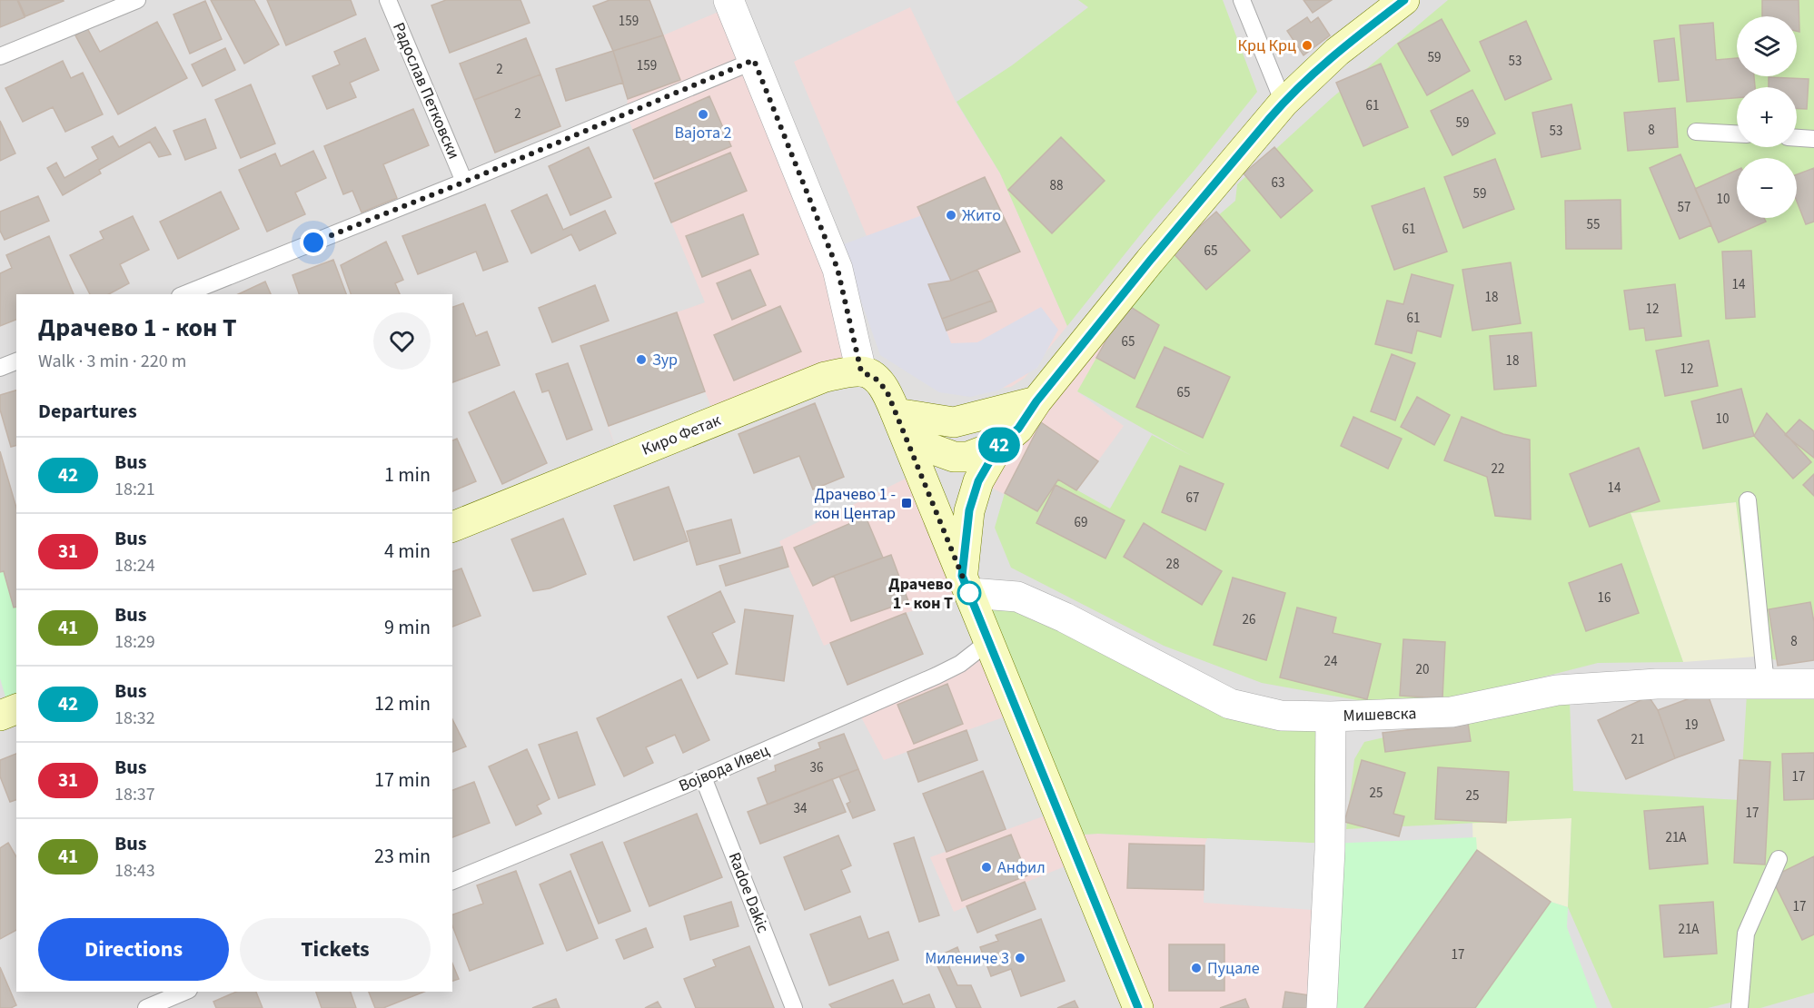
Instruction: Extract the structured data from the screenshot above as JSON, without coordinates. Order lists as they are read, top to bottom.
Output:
{
  "streets": {
    "main road": ["Киро Фетак"],
    "street": ["Мишевска"],
    "lane": ["Радослав Петковски", "Војвода Ивец", "Radoe Dakic"]
  },
  "crossings": [
    ["Војвода Ивец", "Radoe Dakic"]
  ],
  "places": {
    "other": [
      "Крц Крц",
      "Вајота 2",
      "Жито",
      "Зур",
      "Драчево 1 - кон T",
      "Анфил",
      "Милениче 3",
      "Пуцале"
    ],
    "transit": ["Драчево 1 - кон Центар"]
  },
  "lines": ["bus line 42"],
  "house_numbers": [
    "159",
    "59",
    "53",
    "159",
    "2",
    "61",
    "2",
    "59",
    "8",
    "53",
    "63",
    "88",
    "59",
    "10",
    "57",
    "55",
    "61",
    "65",
    "14",
    "18",
    "12",
    "61",
    "65",
    "18",
    "12",
    "65",
    "10",
    "22",
    "14",
    "67",
    "69",
    "28",
    "16",
    "26",
    "8",
    "24",
    "20",
    "19",
    "21",
    "36",
    "17",
    "25",
    "25",
    "34",
    "17",
    "21А",
    "17",
    "21А",
    "17"
  ],
  "page": {
    "on_map": "42",
    "map_buttons": ["+", "−"],
    "heading": [
      ["Драчево 1 - кон T", "Walk · 3 min · 220 m"],
      "Departures"
    ],
    "list": [
      {
        "mark": "42",
        "name": "Bus",
        "note": "18:21",
        "value": "1 min"
      },
      {
        "mark": "31",
        "name": "Bus",
        "note": "18:24",
        "value": "4 min"
      },
      {
        "mark": "41",
        "name": "Bus",
        "note": "18:29",
        "value": "9 min"
      },
      {
        "mark": "42",
        "name": "Bus",
        "note": "18:32",
        "value": "12 min"
      },
      {
        "mark": "31",
        "name": "Bus",
        "note": "18:37",
        "value": "17 min"
      },
      {
        "mark": "41",
        "name": "Bus",
        "note": "18:43",
        "value": "23 min"
      }
    ],
    "buttons": ["Directions", "Tickets"]
  }
}
